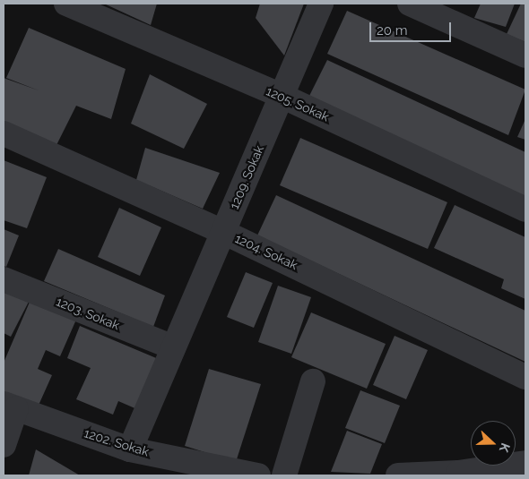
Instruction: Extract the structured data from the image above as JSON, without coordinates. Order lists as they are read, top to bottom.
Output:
{
  "streets": {
    "street": [
      "1205. Sokak",
      "1209. Sokak",
      "1204. Sokak",
      "1203. Sokak",
      "1202. Sokak"
    ]
  },
  "crossings": [
    ["1205. Sokak", "1209. Sokak"],
    ["1209. Sokak", "1204. Sokak"],
    ["1209. Sokak", "1203. Sokak"],
    ["1209. Sokak", "1202. Sokak"]
  ],
  "scale_bar": "20 m",
  "north": "right"
}
